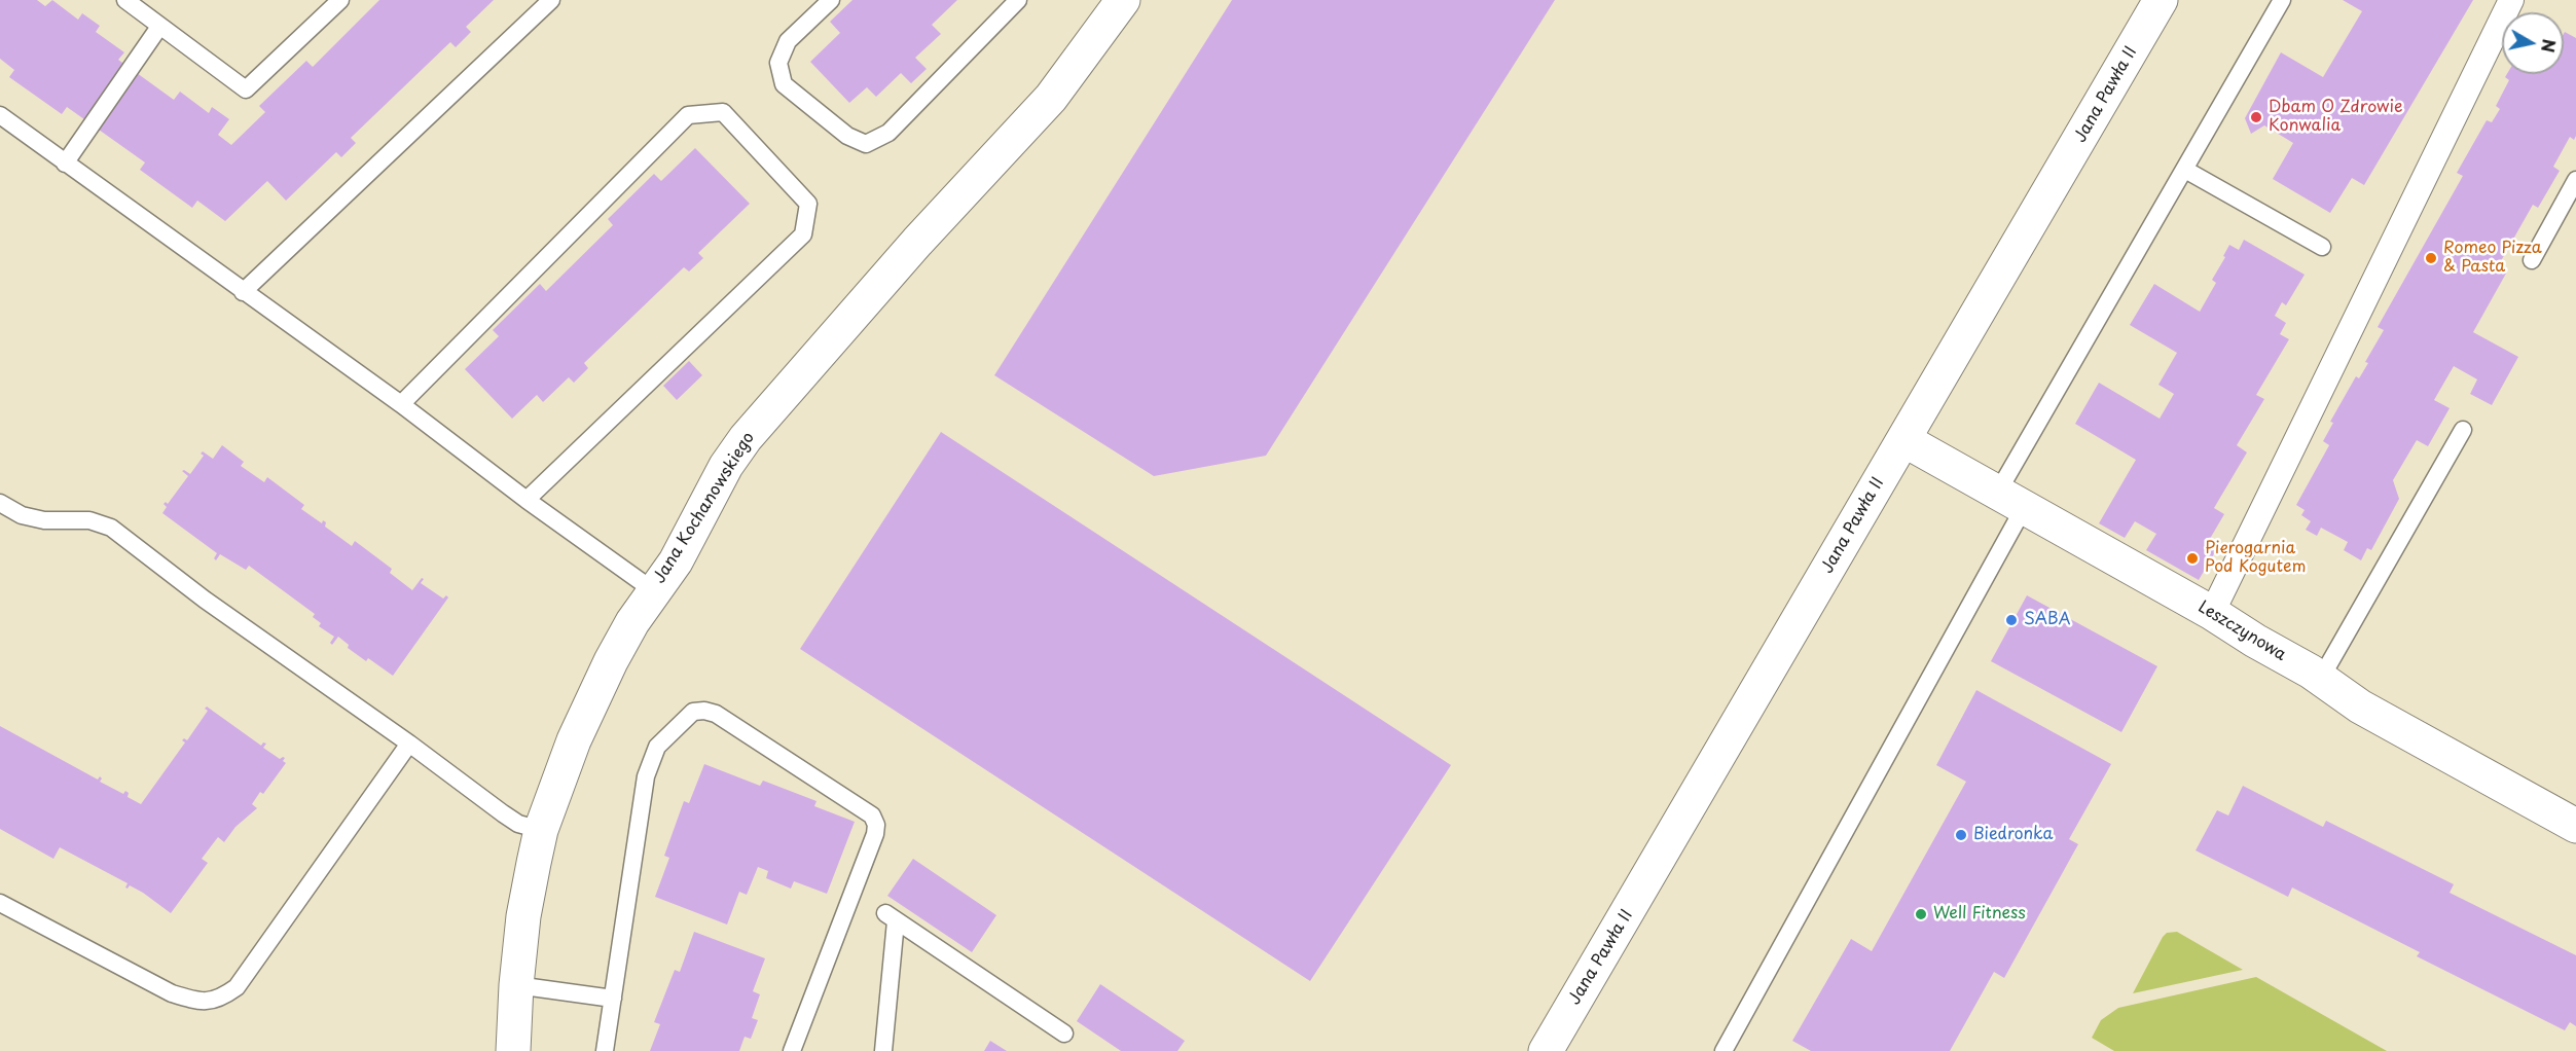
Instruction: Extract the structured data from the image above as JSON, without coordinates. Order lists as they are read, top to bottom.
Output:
{
  "streets": {
    "street": ["Jana Pawła II", "Jana Kochanowskiego", "Leszczynowa"]
  },
  "crossings": [
    ["Jana Pawła II", "Leszczynowa"]
  ],
  "places": [
    "Dbam O Zdrowie Konwalia",
    "Romeo Pizza & Pasta",
    "Pierogarnia Pod Kogutem",
    "SABA",
    "Biedronka",
    "Well Fitness"
  ],
  "north": "right"
}
